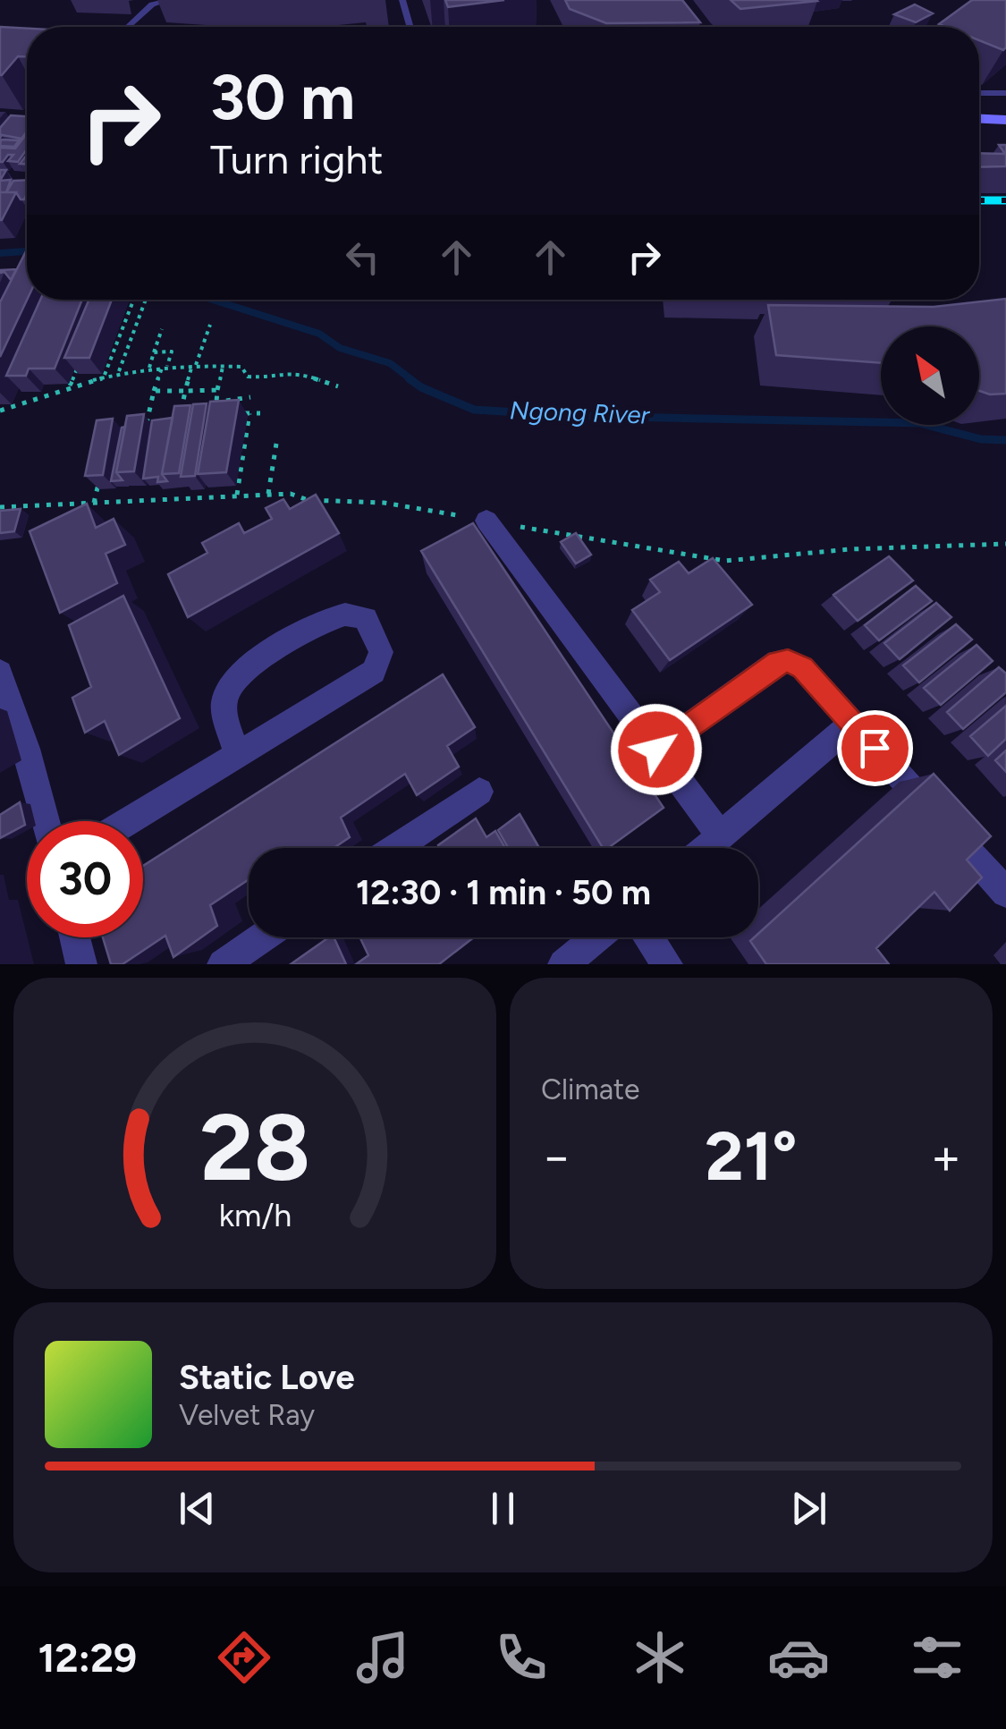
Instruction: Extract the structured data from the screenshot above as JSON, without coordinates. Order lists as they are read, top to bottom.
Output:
{
  "water": ["Ngong River"],
  "north": "top left",
  "page": {
    "turn": ["30 m", "Turn right"],
    "limit": "30",
    "trip": "12:30 · 1 min · 50 m",
    "tile": "Climate",
    "heat": ["−", "21°", "+"],
    "song": ["Static Love", "Velvet Ray"],
    "tabs": "12:29",
    "gauge": ["28", "km/h"]
  }
}
